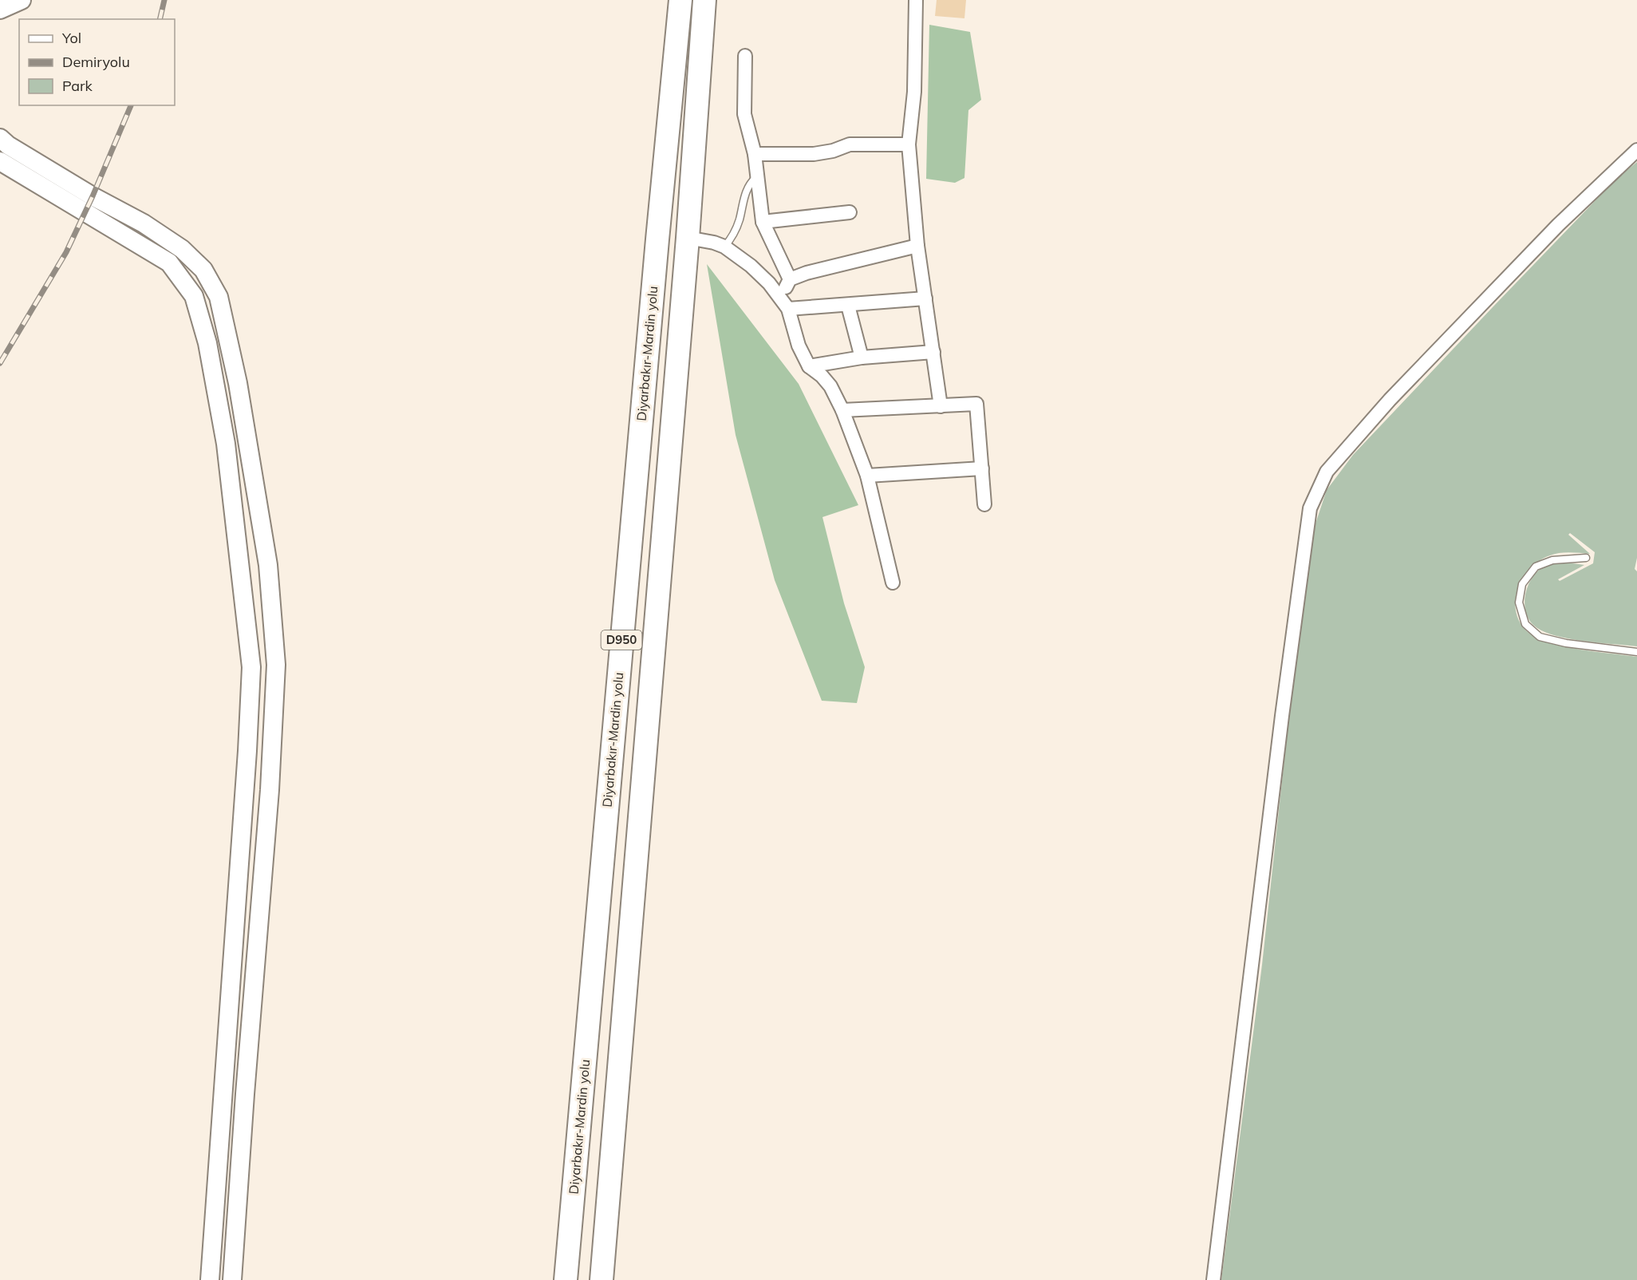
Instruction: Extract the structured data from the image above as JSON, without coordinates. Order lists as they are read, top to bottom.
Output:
{
  "streets": {
    "highway": ["Diyarbakır-Mardin yolu", "D950"]
  },
  "legend": ["Yol", "Demiryolu", "Park"]
}
